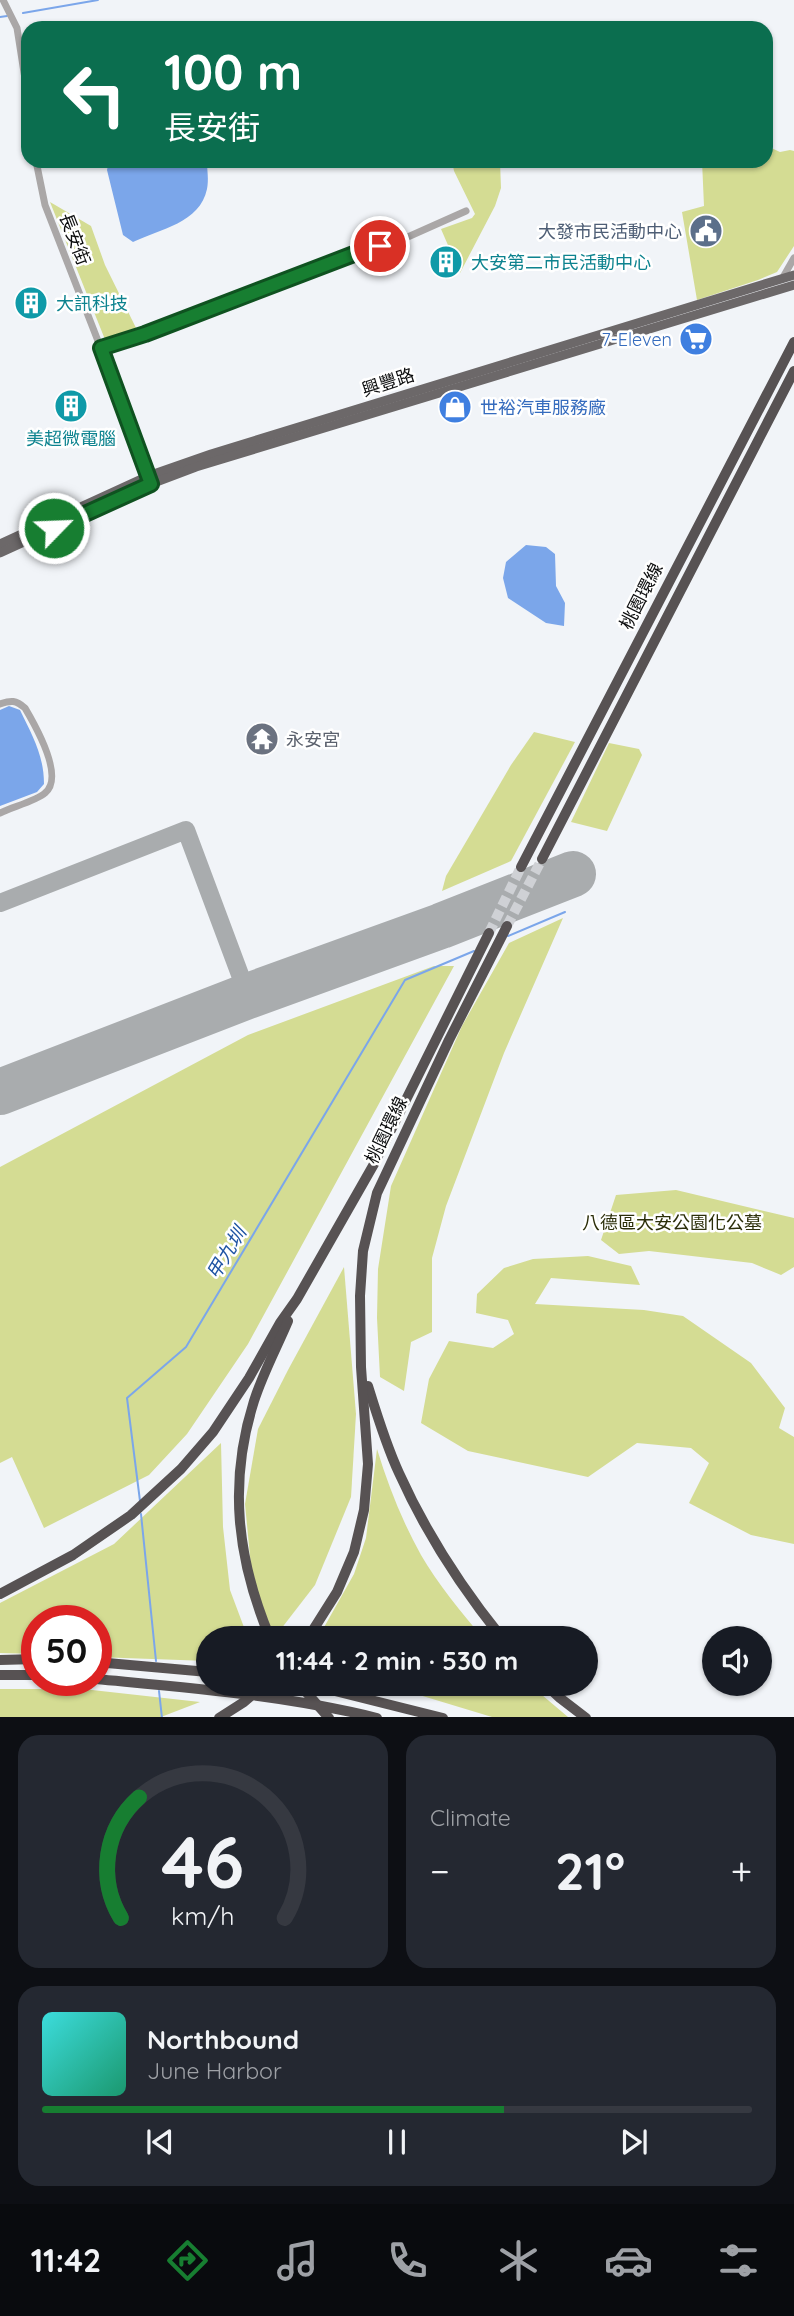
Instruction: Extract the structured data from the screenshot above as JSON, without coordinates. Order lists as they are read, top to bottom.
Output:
{
  "streets": {
    "highway": ["桃園環線"],
    "main road": ["興豐路"],
    "street": ["長安街"]
  },
  "crossings": [
    ["長安街", "興豐路"]
  ],
  "water": ["甲九圳"],
  "parks": ["八德區大安公園化公墓"],
  "places": {
    "public building": ["大發市民活動中心"],
    "building": ["大安第二市民活動中心", "大訊科技", "美超微電腦"],
    "supermarket": ["7-Eleven"],
    "shop": ["世裕汽車服務廠"],
    "temple": ["永安宮"]
  },
  "page": {
    "turn": ["100 m", "長安街"],
    "limit": "50",
    "trip": "11:44 · 2 min · 530 m",
    "tile": "Climate",
    "heat": ["−", "21°", "+"],
    "song": ["Northbound", "June Harbor"],
    "tabs": "11:42",
    "gauge": ["46", "km/h"]
  }
}
